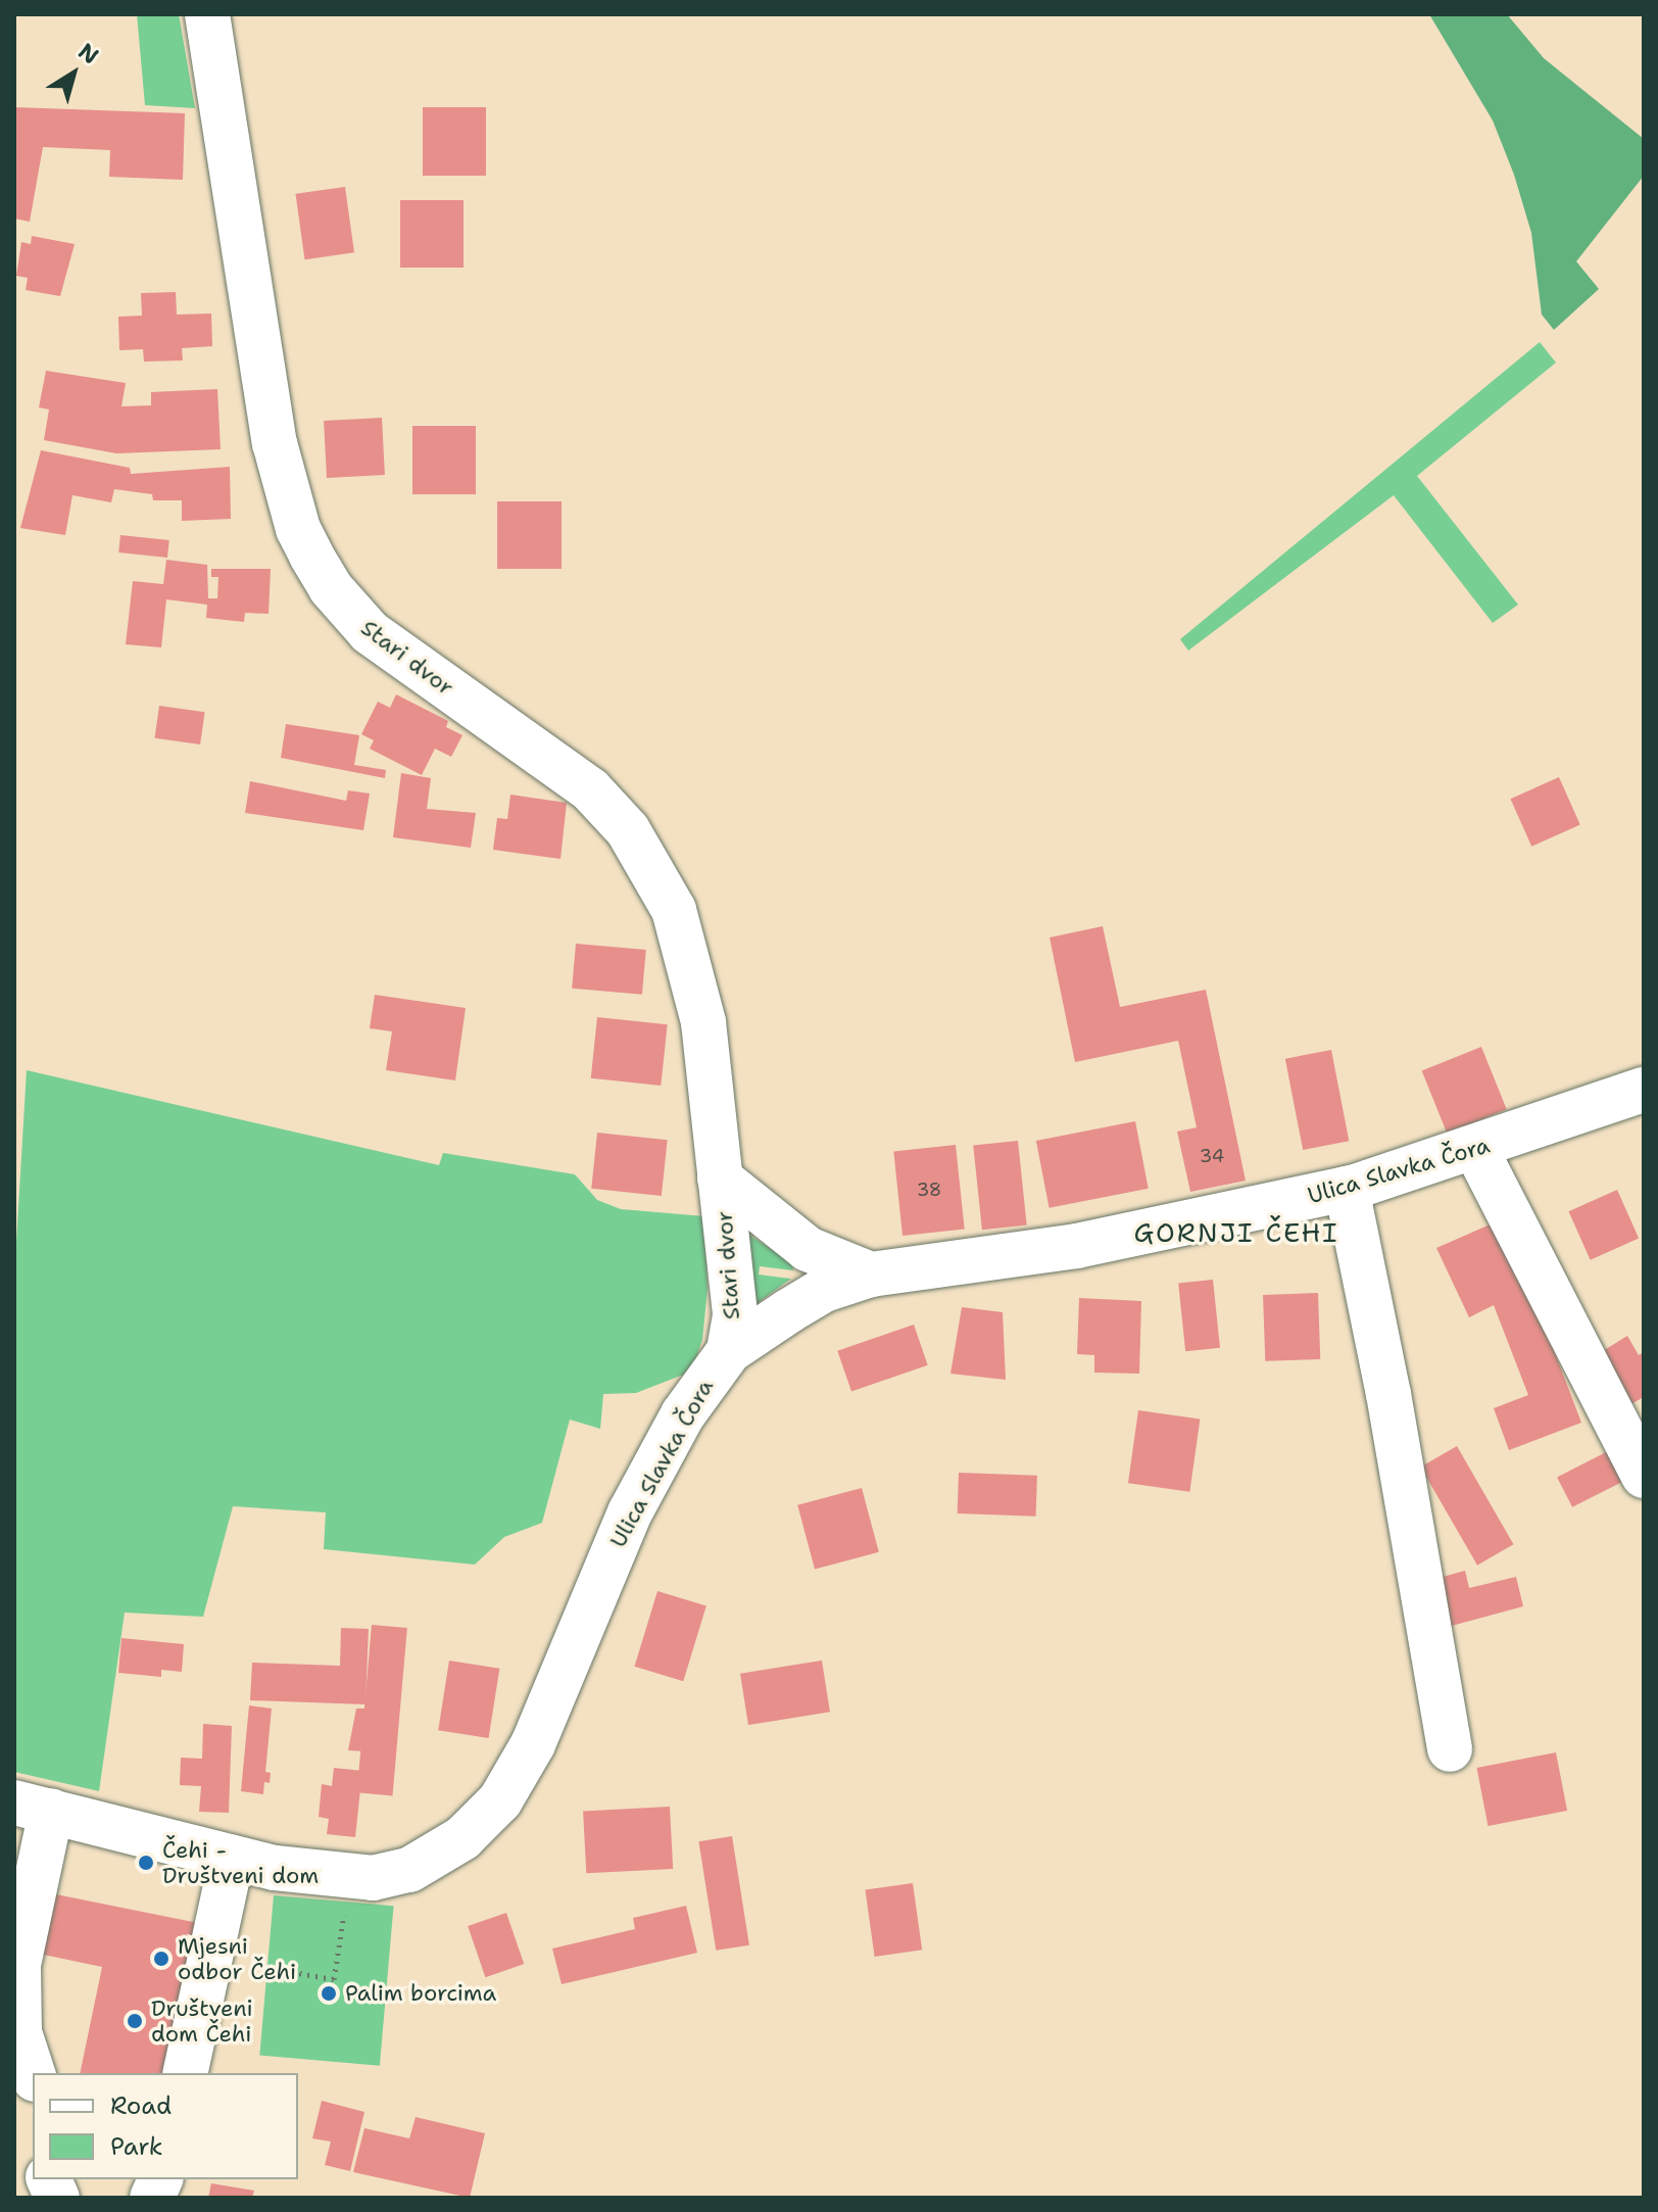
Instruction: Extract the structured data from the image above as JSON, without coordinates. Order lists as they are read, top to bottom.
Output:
{
  "streets": {
    "street": ["Stari dvor", "Ulica Slavka Čora"]
  },
  "crossings": [
    ["Stari dvor", "Ulica Slavka Čora"]
  ],
  "districts": ["GORNJI ČEHI"],
  "places": [
    "Čehi - Društveni dom",
    "Mjesni odbor Čehi",
    "Palim borcima",
    "Društveni dom Čehi"
  ],
  "house_numbers": ["34", "38"],
  "legend": ["Road", "Park"],
  "north": "top right"
}
